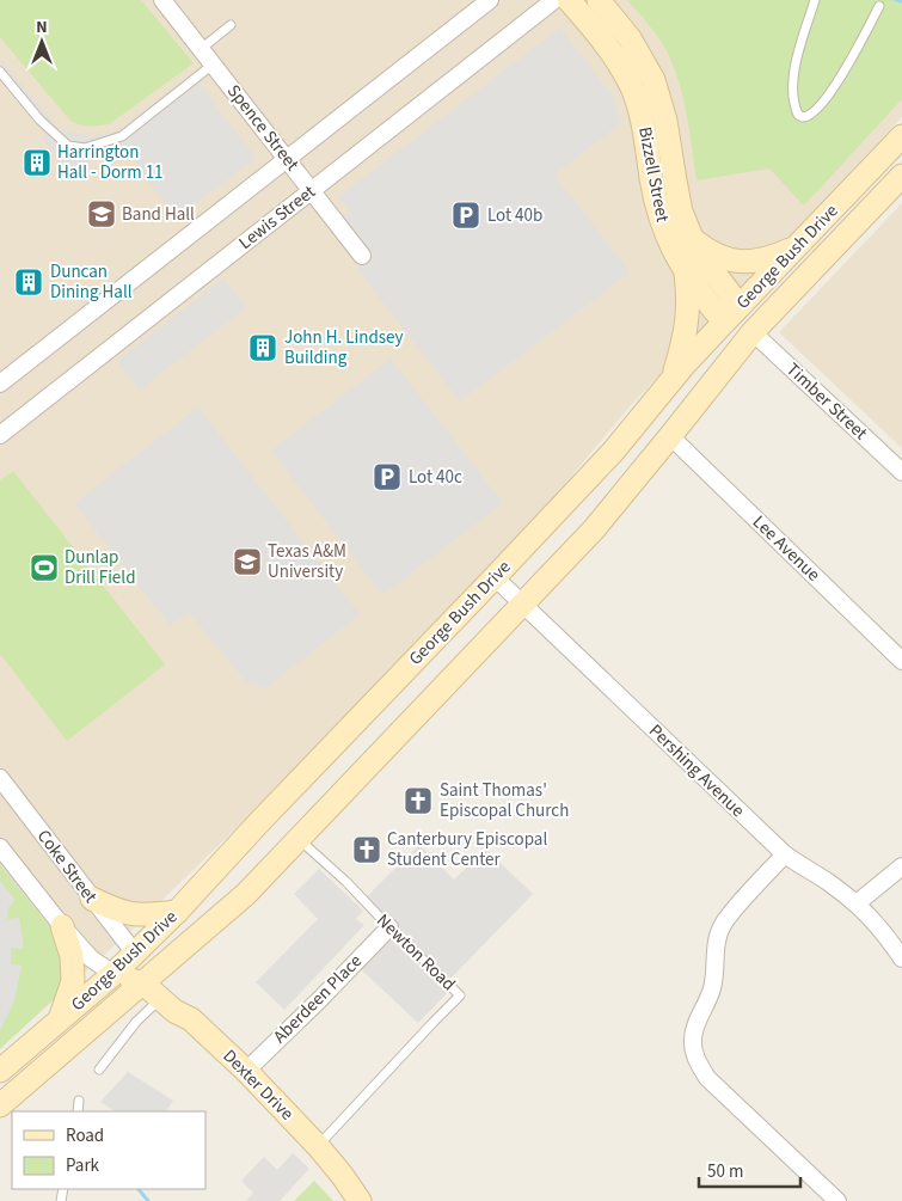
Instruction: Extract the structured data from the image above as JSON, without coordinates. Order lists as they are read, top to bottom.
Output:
{
  "streets": {
    "main road": ["Bizzell Street", "George Bush Drive", "Dexter Drive"],
    "street": [
      "Spence Street",
      "Lewis Street",
      "Timber Street",
      "Lee Avenue",
      "Pershing Avenue",
      "Coke Street",
      "Aberdeen Place"
    ],
    "lane": ["Newton Road"]
  },
  "crossings": [
    ["Spence Street", "Lewis Street"],
    ["Bizzell Street", "George Bush Drive"],
    ["George Bush Drive", "Timber Street"],
    ["George Bush Drive", "Lee Avenue"],
    ["George Bush Drive", "Pershing Avenue"],
    ["George Bush Drive", "Coke Street"],
    ["George Bush Drive", "Newton Road"],
    ["George Bush Drive", "Dexter Drive"],
    ["Newton Road", "Aberdeen Place"],
    ["Newton Road", "Dexter Drive"],
    ["Aberdeen Place", "Dexter Drive"]
  ],
  "places": {
    "building": ["Harrington Hall - Dorm 11", "Duncan Dining Hall", "John H. Lindsey Building"],
    "school or university": ["Band Hall", "Texas A&M University"],
    "parking": ["Lot 40b", "Lot 40c"],
    "sports": ["Dunlap Drill Field"],
    "church": ["Saint Thomas' Episcopal Church", "Canterbury Episcopal Student Center"]
  },
  "legend": ["Road", "Park"],
  "scale_bar": "50 m",
  "north": "top"
}
